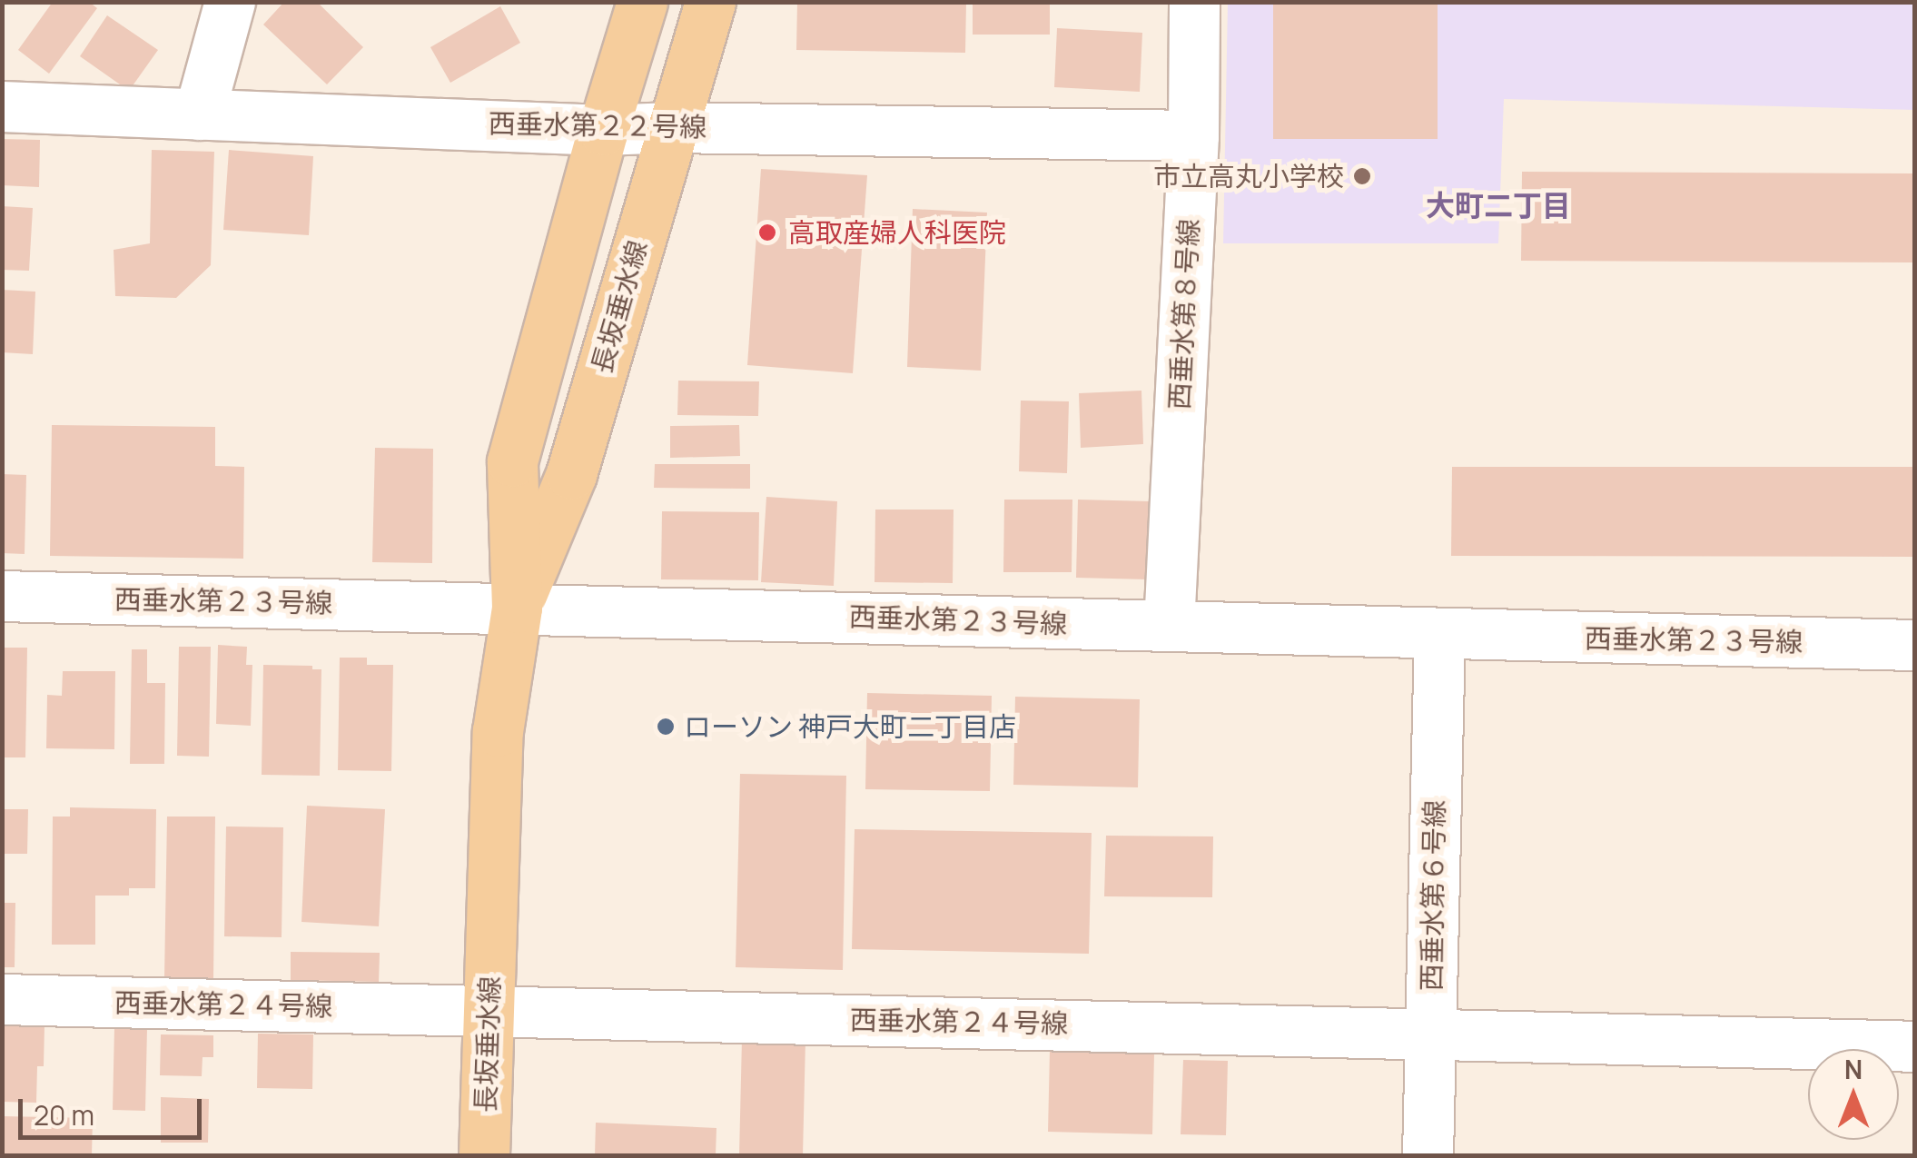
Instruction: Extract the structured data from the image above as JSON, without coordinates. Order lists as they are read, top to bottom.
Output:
{
  "streets": {
    "main road": ["長坂垂水線"],
    "street": [
      "西垂水第２２号線",
      "西垂水第８号線",
      "西垂水第２３号線",
      "西垂水第６号線",
      "西垂水第２４号線"
    ]
  },
  "crossings": [
    ["西垂水第２２号線", "長坂垂水線"],
    ["西垂水第２２号線", "西垂水第８号線"],
    ["長坂垂水線", "西垂水第２３号線"],
    ["長坂垂水線", "西垂水第２４号線"],
    ["西垂水第８号線", "西垂水第２３号線"],
    ["西垂水第２３号線", "西垂水第６号線"],
    ["西垂水第６号線", "西垂水第２４号線"]
  ],
  "districts": ["大町二丁目"],
  "places": ["市立高丸小学校", "高取産婦人科医院", "ローソン 神戸大町二丁目店"],
  "scale_bar": "20 m",
  "north": "top"
}
